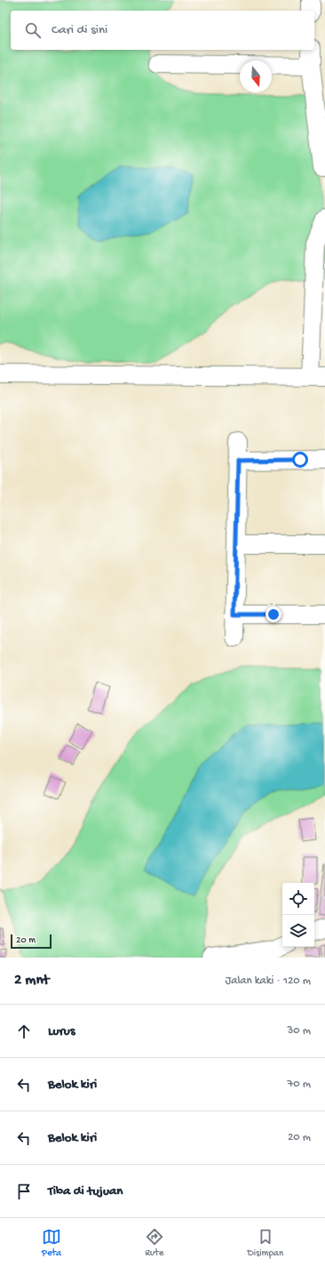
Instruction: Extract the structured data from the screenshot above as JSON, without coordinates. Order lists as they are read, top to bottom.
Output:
{
  "scale_bar": "20 m",
  "north": "bottom",
  "page": {
    "search": "Cari di sini",
    "scale": "20 m",
    "heading": ["2 mnt", "Jalan kaki · 120 m"],
    "list": [
      ["Lurus", "30 m"],
      ["Belok kiri", "70 m"],
      ["Belok kiri", "20 m"],
      "Tiba di tujuan"
    ],
    "nav": ["Peta", "Rute", "Disimpan"]
  }
}
